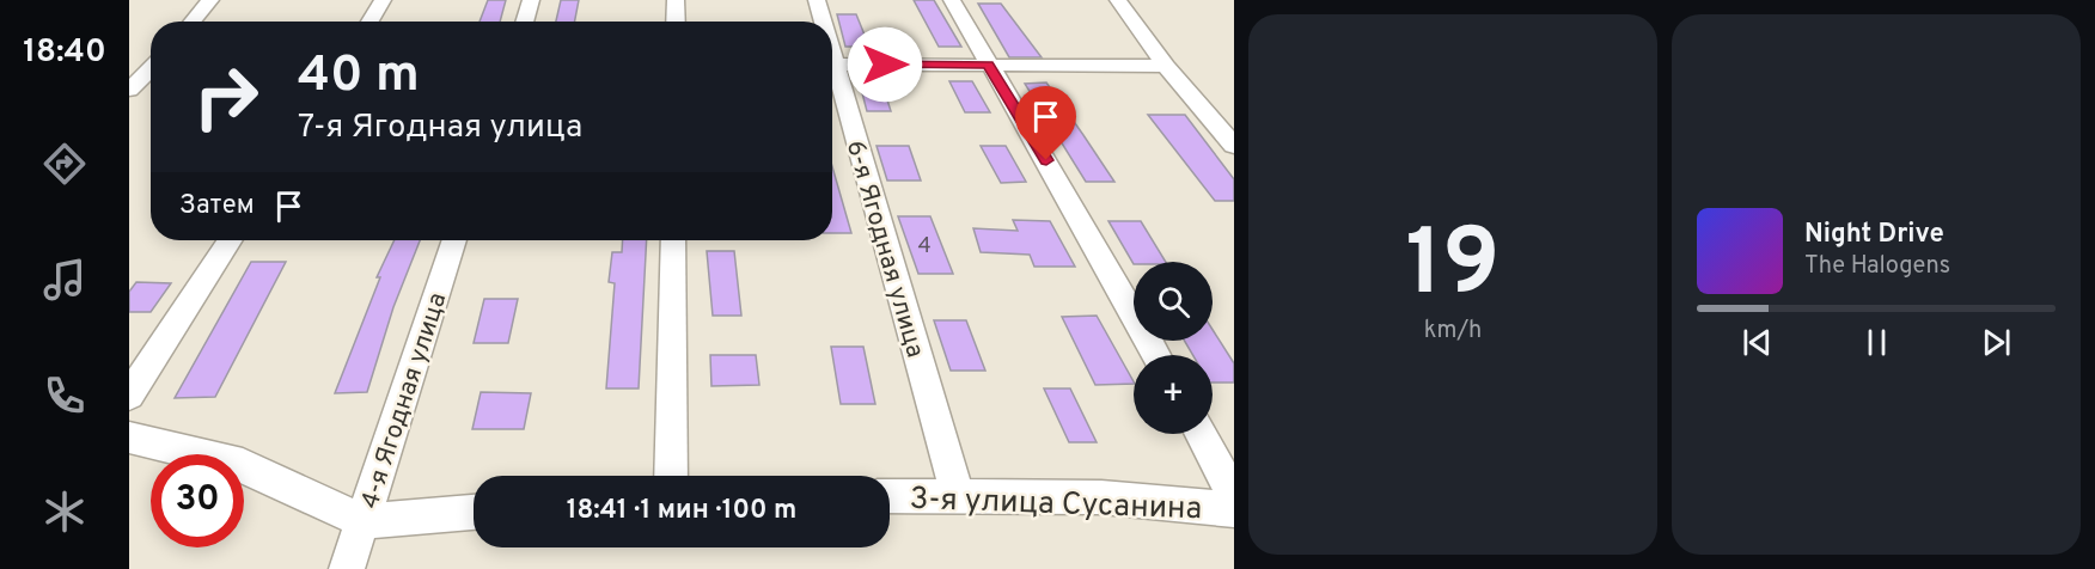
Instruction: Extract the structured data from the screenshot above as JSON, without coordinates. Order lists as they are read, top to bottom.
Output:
{
  "streets": {
    "street": ["6-я Ягодная улица", "4-я Ягодная улица", "3-я улица Сусанина"]
  },
  "crossings": [
    ["6-я Ягодная улица", "3-я улица Сусанина"]
  ],
  "house_numbers": ["4"],
  "page": {
    "tabs": "18:40",
    "tile": ["19", "km/h"],
    "turn": ["40 m", "7-я Ягодная улица"],
    "then": "Затем",
    "song": ["Night Drive", "The Halogens"],
    "map_buttons": "+",
    "limit": "30",
    "trip": "18:41 · 1 мин · 100 m"
  }
}
